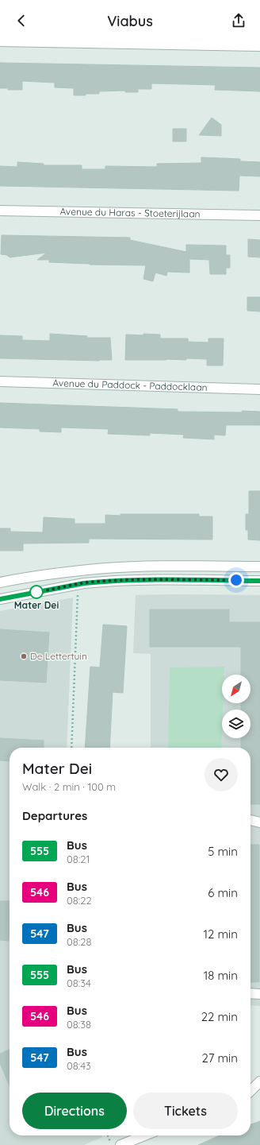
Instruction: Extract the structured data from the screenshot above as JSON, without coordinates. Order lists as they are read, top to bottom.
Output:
{
  "streets": {
    "street": ["Avenue du Haras - Stoeterijlaan", "Avenue du Paddock - Paddocklaan"]
  },
  "places": ["Mater Dei", "De Lettertuin"],
  "lines": ["bus line 555"],
  "north": "bottom left",
  "page": {
    "header": "Viabus",
    "heading": [
      ["Mater Dei", "Walk · 2 min · 100 m"],
      "Departures"
    ],
    "list": [
      {
        "mark": "555",
        "name": "Bus",
        "note": "08:21",
        "value": "5 min"
      },
      {
        "mark": "546",
        "name": "Bus",
        "note": "08:22",
        "value": "6 min"
      },
      {
        "mark": "547",
        "name": "Bus",
        "note": "08:28",
        "value": "12 min"
      },
      {
        "mark": "555",
        "name": "Bus",
        "note": "08:34",
        "value": "18 min"
      },
      {
        "mark": "546",
        "name": "Bus",
        "note": "08:38",
        "value": "22 min"
      },
      {
        "mark": "547",
        "name": "Bus",
        "note": "08:43",
        "value": "27 min"
      }
    ],
    "buttons": ["Directions", "Tickets"]
  }
}
